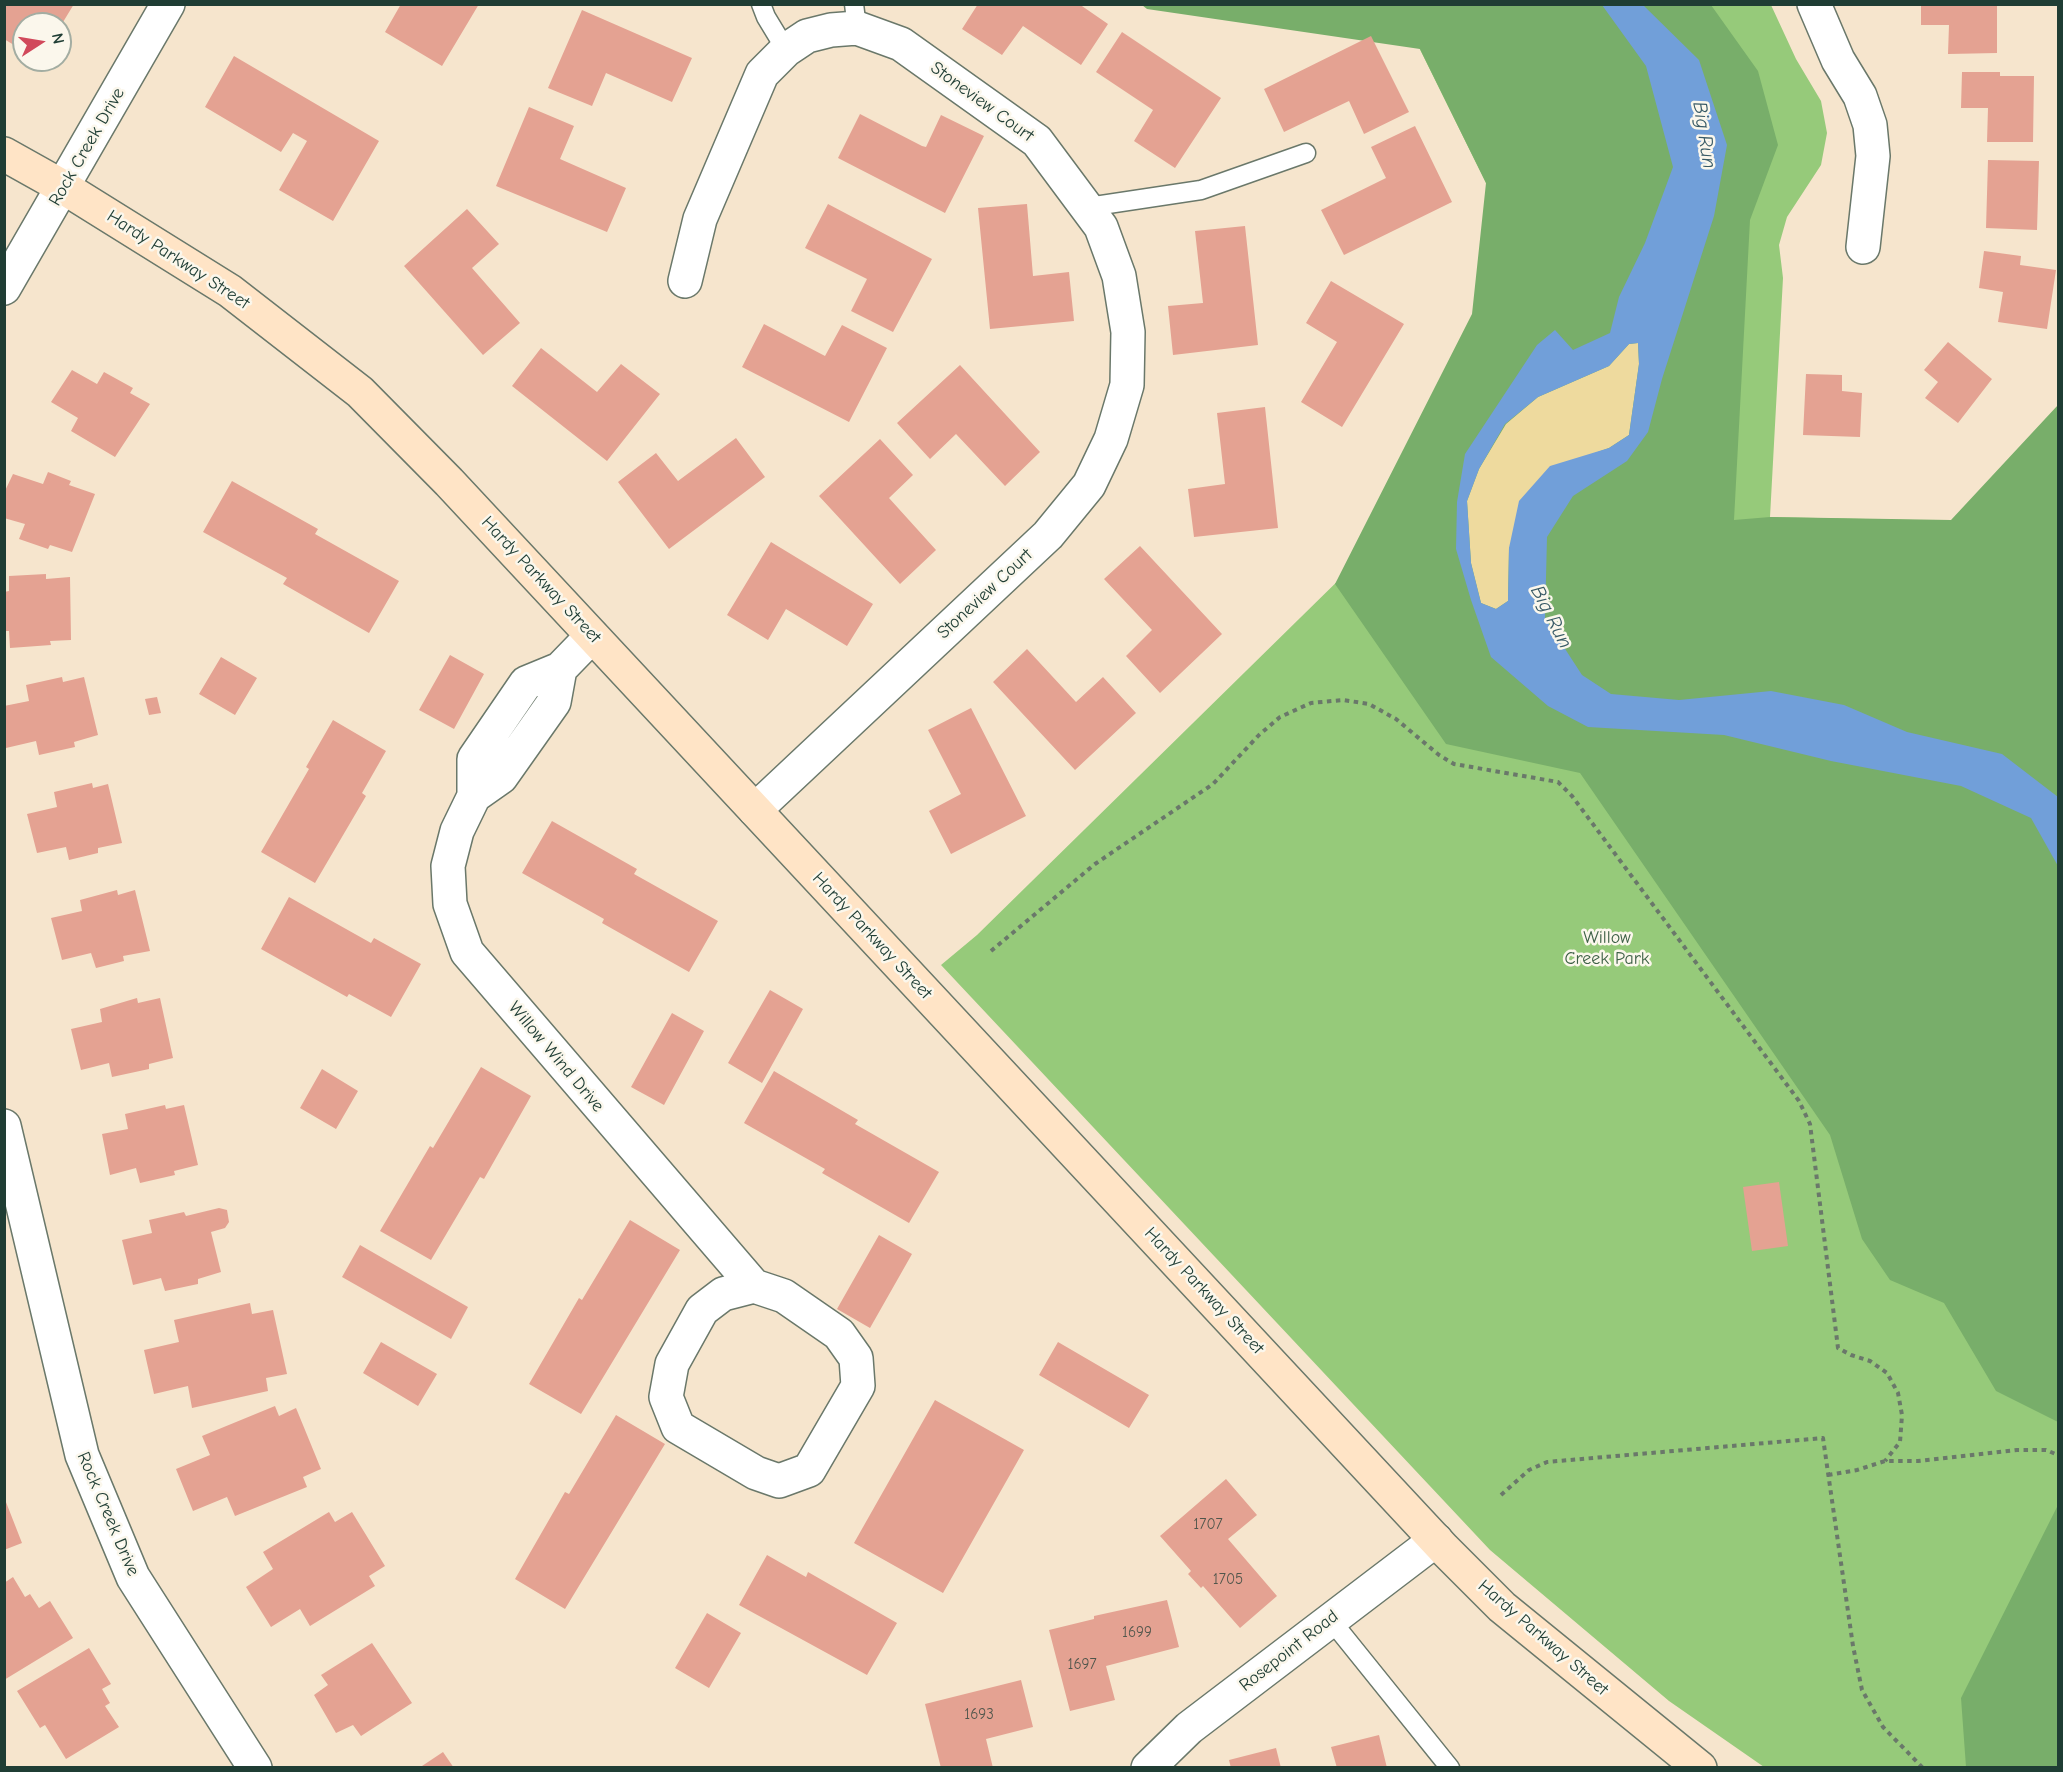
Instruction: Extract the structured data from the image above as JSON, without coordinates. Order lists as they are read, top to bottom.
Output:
{
  "streets": {
    "main road": ["Hardy Parkway Street"],
    "street": [
      "Stoneview Court",
      "Rock Creek Drive",
      "Willow Wind Drive",
      "Rosepoint Road"
    ]
  },
  "crossings": [
    ["Stoneview Court", "Hardy Parkway Street"],
    ["Rock Creek Drive", "Hardy Parkway Street"],
    ["Hardy Parkway Street", "Willow Wind Drive"],
    ["Hardy Parkway Street", "Rosepoint Road"]
  ],
  "water": ["Big Run"],
  "parks": ["Willow Creek Park"],
  "house_numbers": [
    "1707",
    "1705",
    "1699",
    "1697",
    "1693"
  ],
  "north": "right"
}
